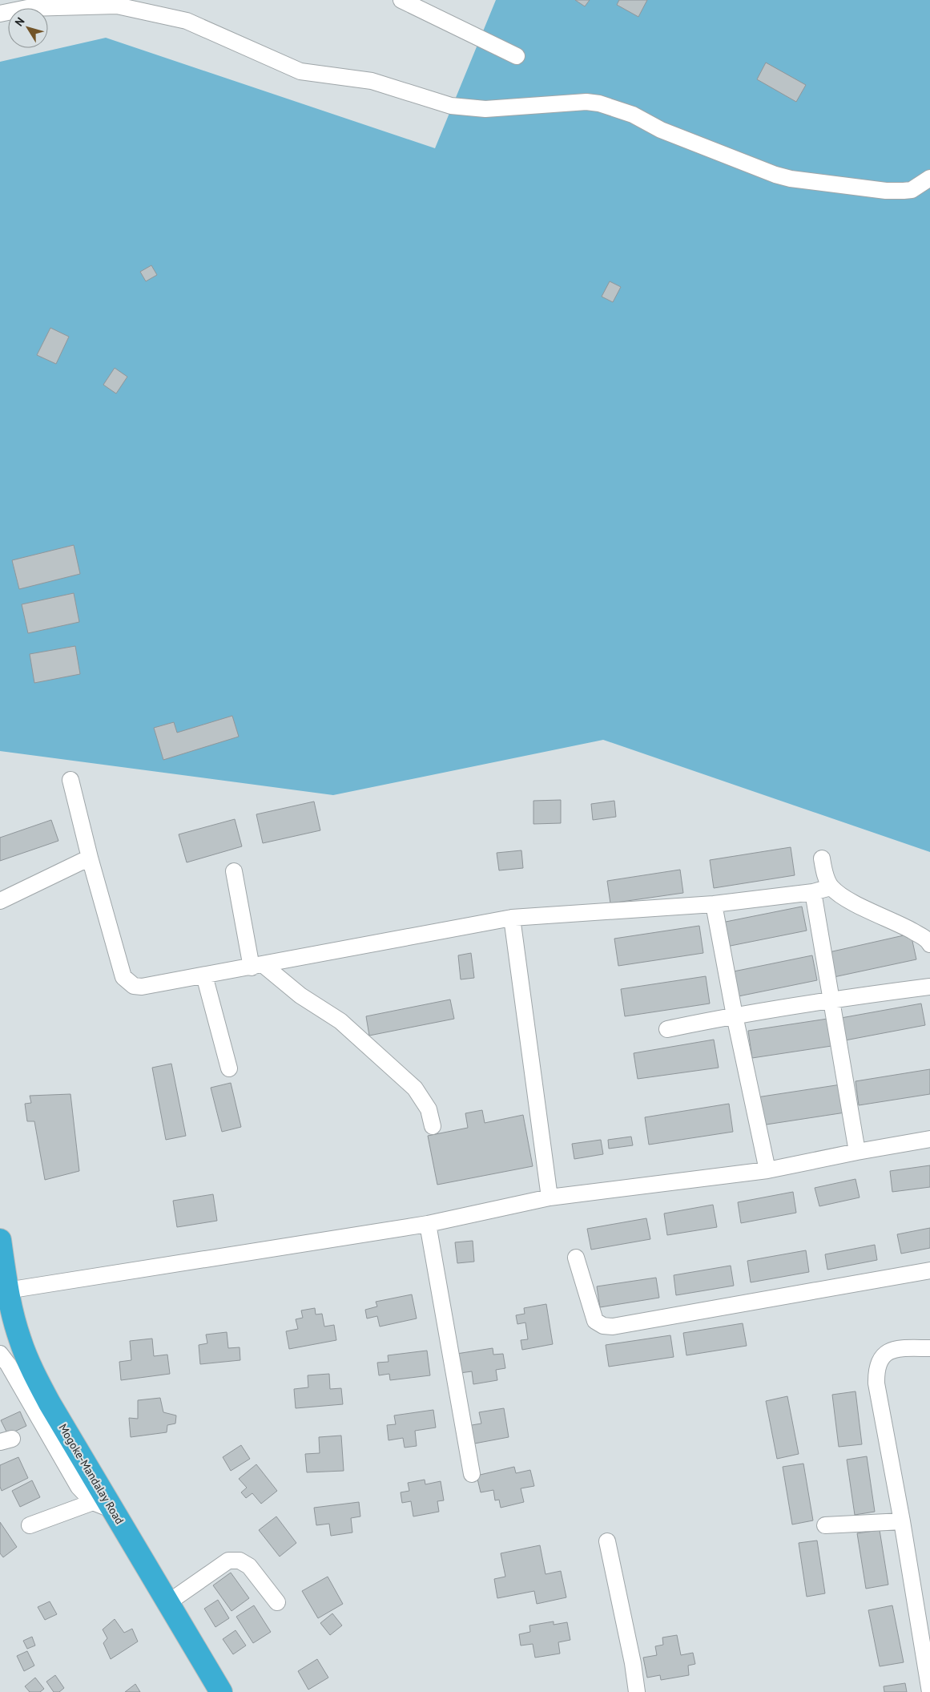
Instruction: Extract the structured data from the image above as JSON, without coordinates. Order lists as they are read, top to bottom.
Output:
{
  "streets": {
    "highway": ["Mogoke-Mandalay Road"]
  },
  "north": "top left"
}
